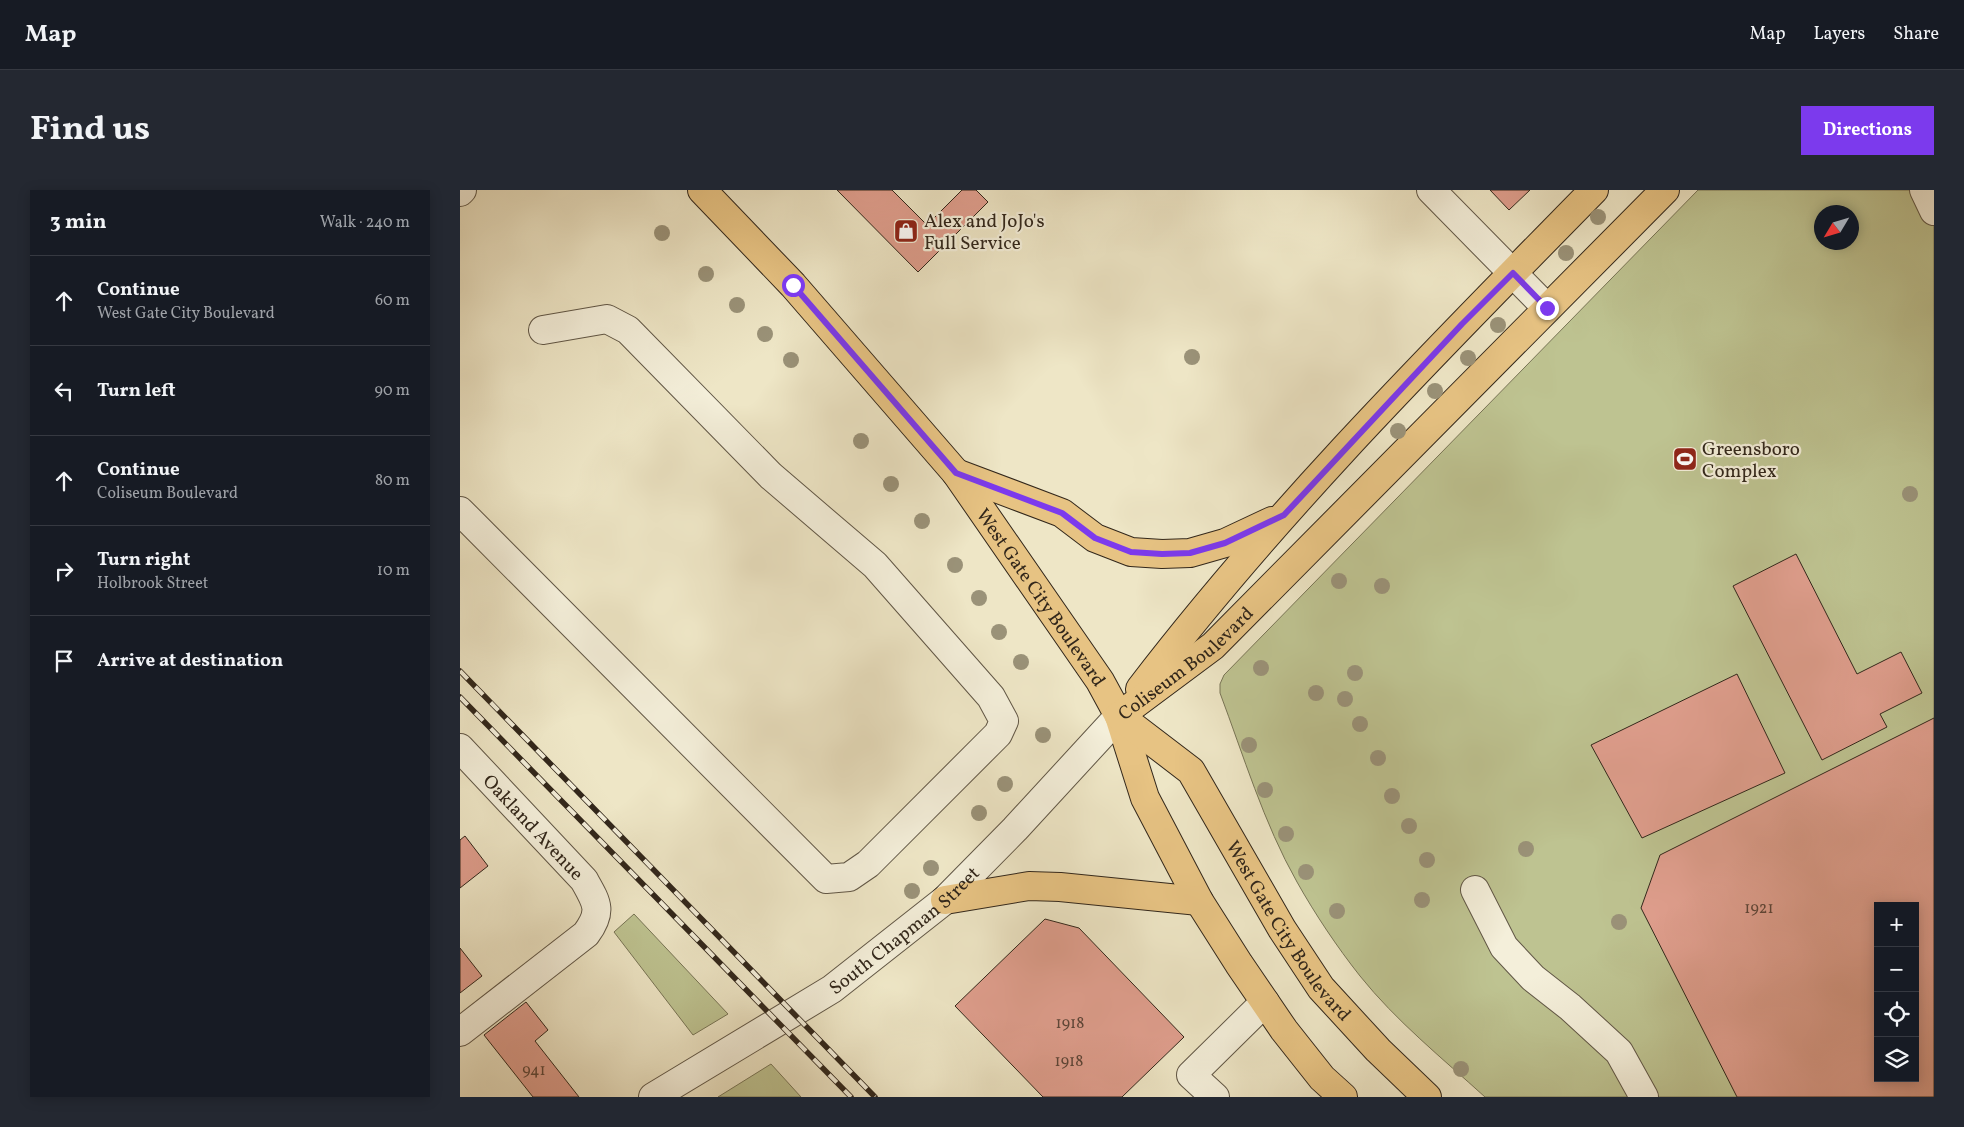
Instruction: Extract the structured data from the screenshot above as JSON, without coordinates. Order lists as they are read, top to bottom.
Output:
{
  "streets": {
    "main road": ["West Gate City Boulevard", "Coliseum Boulevard"],
    "street": ["Oakland Avenue", "South Chapman Street"]
  },
  "crossings": [
    ["West Gate City Boulevard", "Coliseum Boulevard"],
    ["West Gate City Boulevard", "South Chapman Street"],
    ["Coliseum Boulevard", "South Chapman Street"]
  ],
  "places": {
    "shop": ["Alex and JoJo's Full Service"],
    "sports": ["Greensboro Complex"]
  },
  "house_numbers": [
    "1921",
    "1918",
    "1918",
    "941"
  ],
  "north": "bottom left",
  "page": {
    "header": "Map",
    "nav": ["Map", "Layers", "Share"],
    "title": "Find us",
    "buttons": "Directions",
    "heading": ["3 min", "Walk · 240 m"],
    "list": [
      ["Continue", "West Gate City Boulevard", "60 m"],
      ["Turn left", "90 m"],
      ["Continue", "Coliseum Boulevard", "80 m"],
      ["Turn right", "Holbrook Street", "10 m"],
      "Arrive at destination"
    ],
    "map_buttons": ["+", "−"]
  }
}
